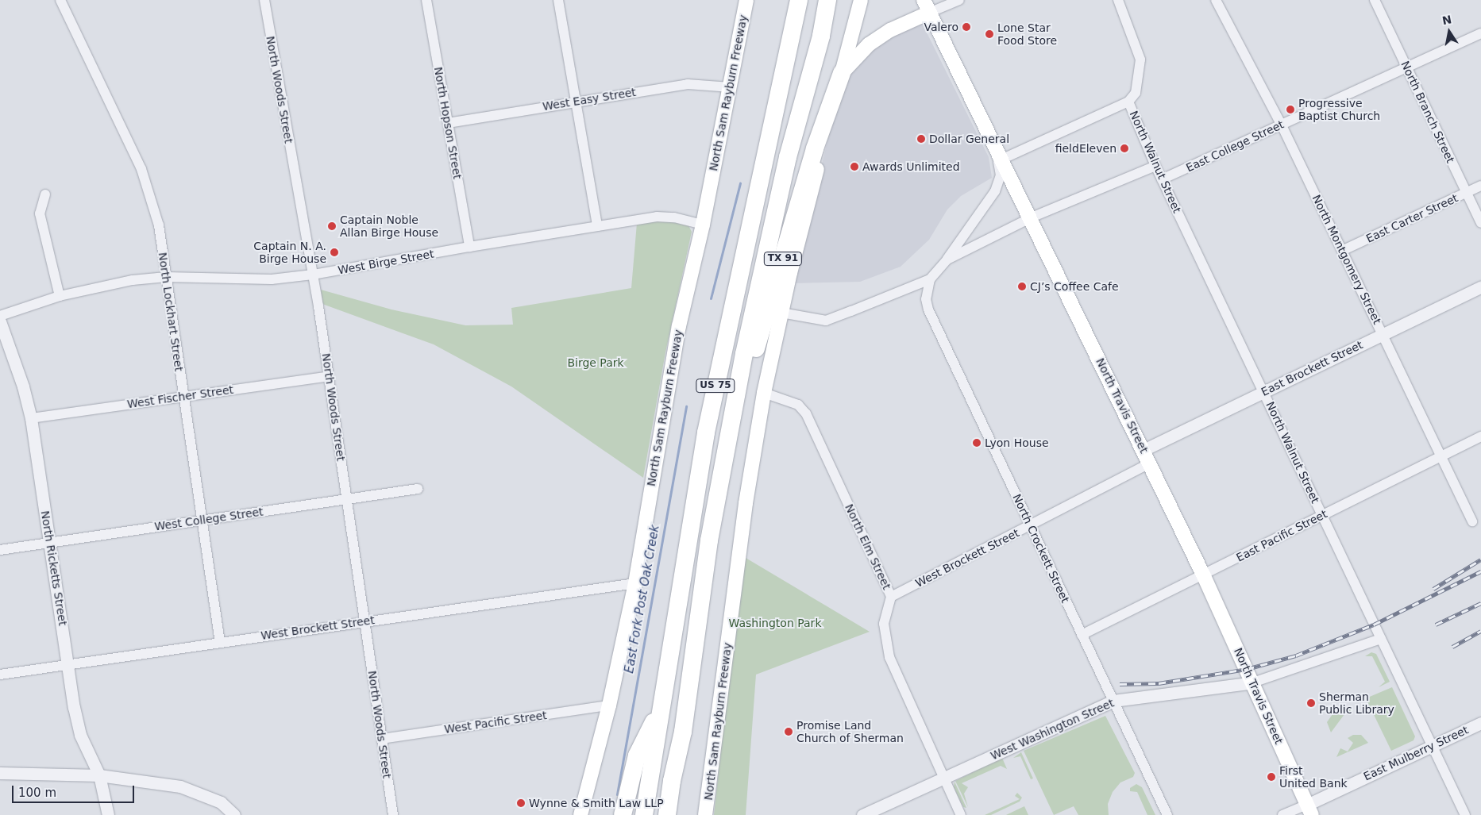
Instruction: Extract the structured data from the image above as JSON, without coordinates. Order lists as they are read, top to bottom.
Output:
{
  "streets": {
    "highway": ["TX 91", "US 75"],
    "main road": ["North Sam Rayburn Freeway", "North Travis Street"],
    "street": [
      "North Woods Street",
      "West Easy Street",
      "North Branch Street",
      "North Hopson Street",
      "East College Street",
      "North Walnut Street",
      "East Carter Street",
      "North Montgomery Street",
      "West Birge Street",
      "North Lockhart Street",
      "East Brockett Street",
      "West Fischer Street",
      "West College Street",
      "East Pacific Street",
      "North Elm Street",
      "North Crockett Street",
      "West Brockett Street",
      "North Ricketts Street",
      "West Pacific Street",
      "West Washington Street",
      "East Mulberry Street"
    ]
  },
  "crossings": [
    ["North Woods Street", "West Birge Street"],
    ["North Woods Street", "West Fischer Street"],
    ["North Woods Street", "West College Street"],
    ["North Woods Street", "West Brockett Street"],
    ["North Woods Street", "West Pacific Street"],
    ["North Sam Rayburn Freeway", "West Easy Street"],
    ["North Sam Rayburn Freeway", "TX 91"],
    ["North Sam Rayburn Freeway", "West Birge Street"],
    ["North Sam Rayburn Freeway", "North Elm Street"],
    ["North Sam Rayburn Freeway", "West Brockett Street"],
    ["North Sam Rayburn Freeway", "West Pacific Street"],
    ["West Easy Street", "North Hopson Street"],
    ["North Branch Street", "East College Street"],
    ["North Branch Street", "East Carter Street"],
    ["North Hopson Street", "West Birge Street"],
    ["East College Street", "North Walnut Street"],
    ["East College Street", "North Montgomery Street"],
    ["North Walnut Street", "East Brockett Street"],
    ["North Walnut Street", "East Pacific Street"],
    ["North Walnut Street", "East Mulberry Street"],
    ["East Carter Street", "North Montgomery Street"],
    ["TX 91", "US 75"],
    ["North Montgomery Street", "East Brockett Street"],
    ["North Montgomery Street", "East Pacific Street"],
    ["West Birge Street", "North Lockhart Street"],
    ["North Lockhart Street", "West Fischer Street"],
    ["North Lockhart Street", "West College Street"],
    ["North Lockhart Street", "West Brockett Street"],
    ["East Brockett Street", "North Travis Street"],
    ["West Fischer Street", "North Ricketts Street"],
    ["North Travis Street", "East Pacific Street"],
    ["North Travis Street", "West Brockett Street"],
    ["North Travis Street", "West Washington Street"],
    ["North Travis Street", "East Mulberry Street"],
    ["West College Street", "North Ricketts Street"],
    ["East Pacific Street", "North Crockett Street"],
    ["North Elm Street", "West Brockett Street"],
    ["North Elm Street", "West Washington Street"],
    ["North Crockett Street", "West Brockett Street"],
    ["North Crockett Street", "West Washington Street"],
    ["West Brockett Street", "North Ricketts Street"]
  ],
  "water": ["East Fork Post Oak Creek"],
  "parks": ["Birge Park", "Washington Park"],
  "places": [
    "Valero",
    "Lone Star Food Store",
    "Progressive Baptist Church",
    "Dollar General",
    "fieldEleven",
    "Awards Unlimited",
    "Captain Noble Allan Birge House",
    "Captain N. A. Birge House",
    "CJ’s Coffee Cafe",
    "Lyon House",
    "Sherman Public Library",
    "Promise Land Church of Sherman",
    "First United Bank",
    "Wynne & Smith Law LLP"
  ],
  "scale_bar": "100 m",
  "north": "top"
}
